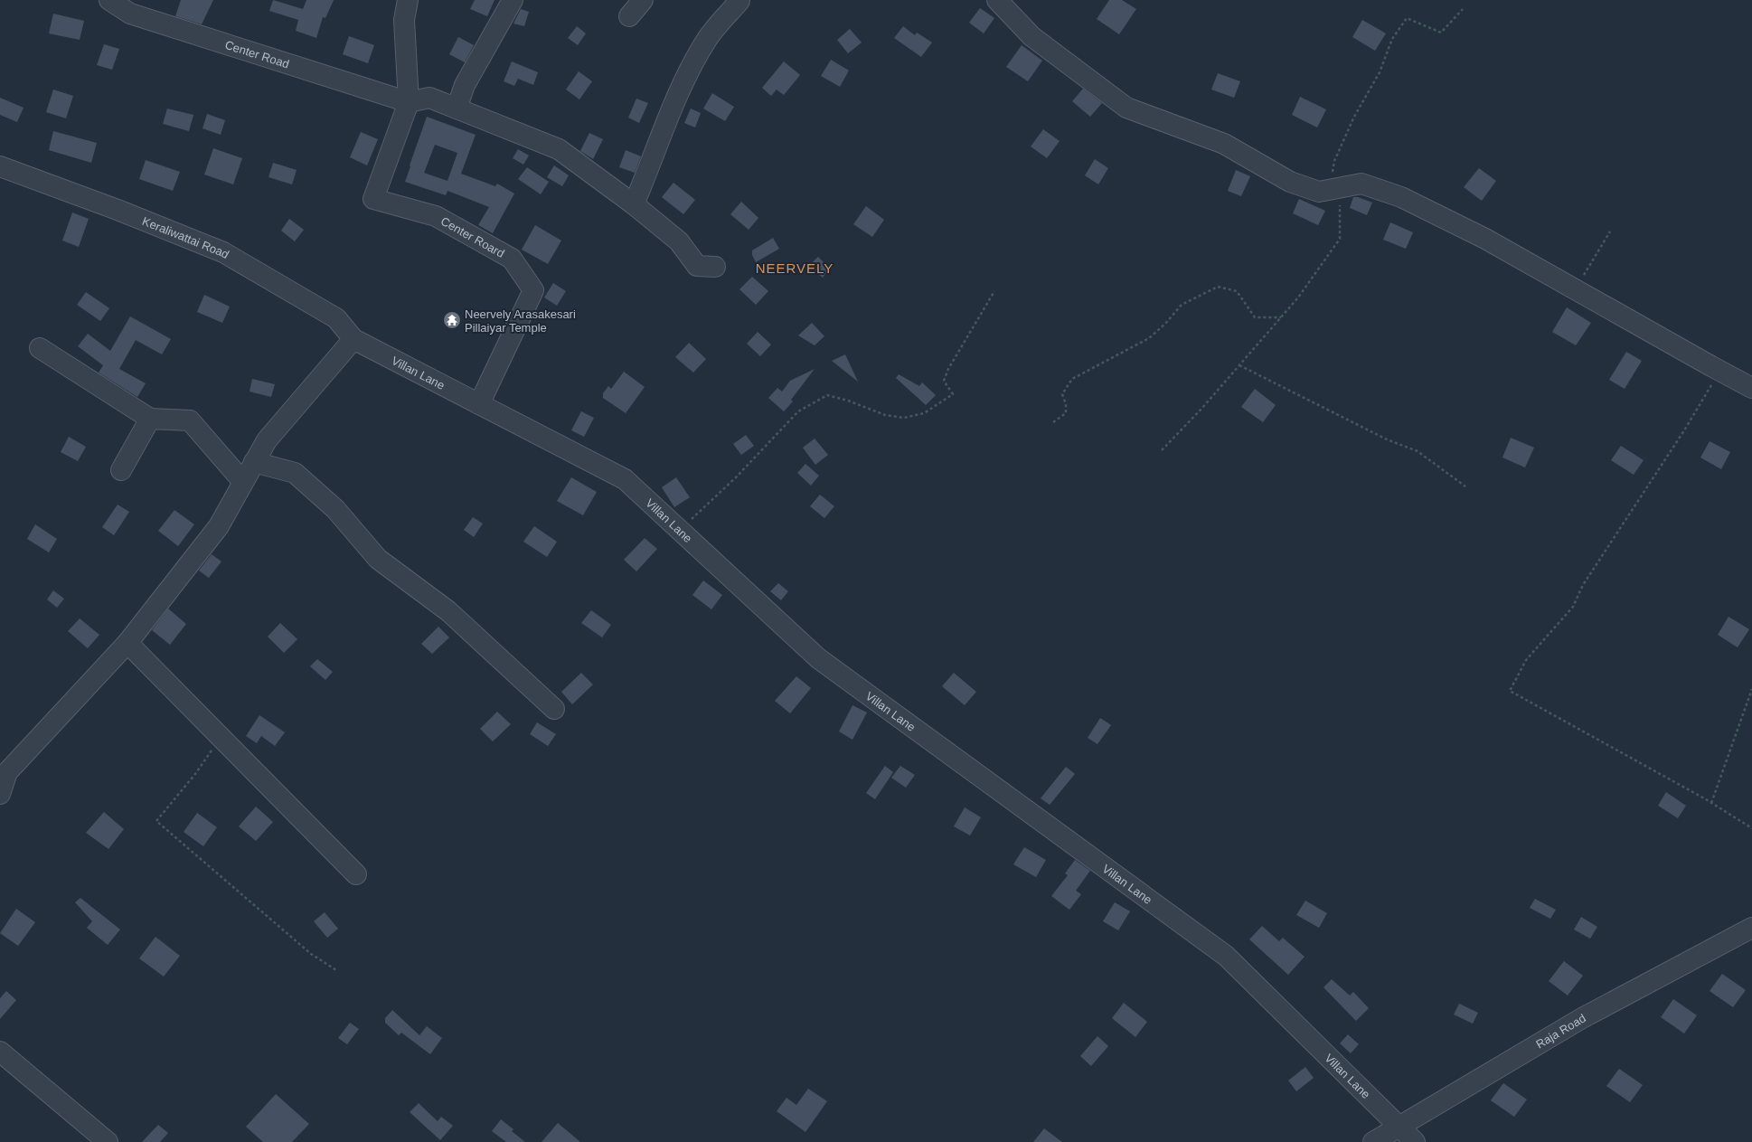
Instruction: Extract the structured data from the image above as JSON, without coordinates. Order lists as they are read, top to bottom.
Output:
{
  "streets": {
    "street": [
      "Center Road",
      "Center Roard",
      "Keraliwattai Road",
      "Villan Lane",
      "Raja Road"
    ]
  },
  "crossings": [
    ["Center Road", "Center Roard"],
    ["Center Roard", "Villan Lane"],
    ["Keraliwattai Road", "Villan Lane"],
    ["Villan Lane", "Raja Road"]
  ],
  "districts": ["NEERVELY"],
  "places": {
    "temple": ["Neervely Arasakesari Pillaiyar Temple"]
  }
}
